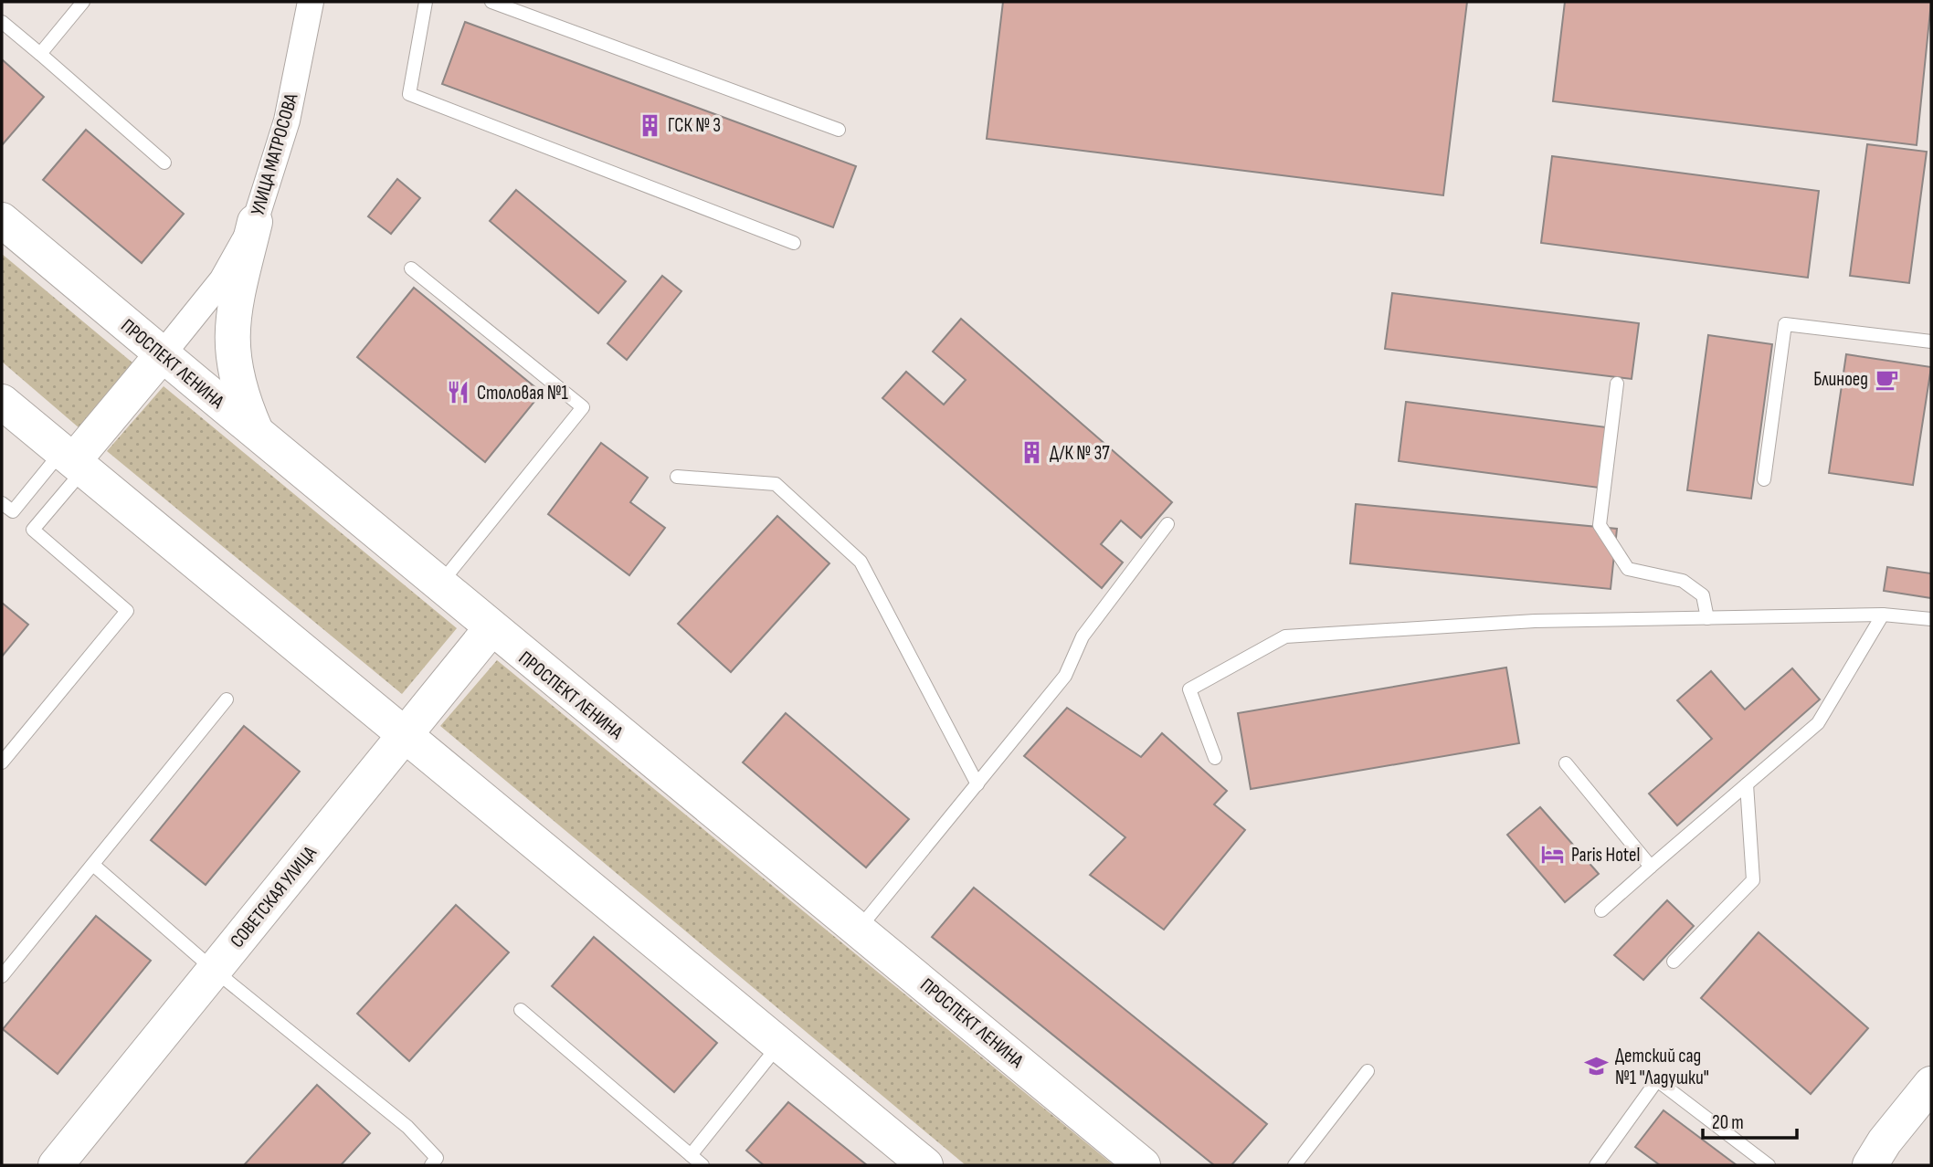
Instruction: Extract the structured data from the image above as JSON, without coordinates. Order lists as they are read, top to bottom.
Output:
{
  "streets": {
    "street": ["УЛИЦА МАТРОСОВА", "ПРОСПЕКТ ЛЕНИНА", "СОВЕТСКАЯ УЛИЦА"]
  },
  "crossings": [
    ["УЛИЦА МАТРОСОВА", "ПРОСПЕКТ ЛЕНИНА"],
    ["ПРОСПЕКТ ЛЕНИНА", "СОВЕТСКАЯ УЛИЦА"]
  ],
  "places": {
    "building": ["ГСК № 3", "Д/К № 37"],
    "cafe": ["Блиноед"],
    "restaurant": ["Столовая №1"],
    "hotel": ["Paris Hotel"],
    "school or university": ["Детский сад №1 \"Ладушки\""]
  },
  "scale_bar": "20 m"
}
